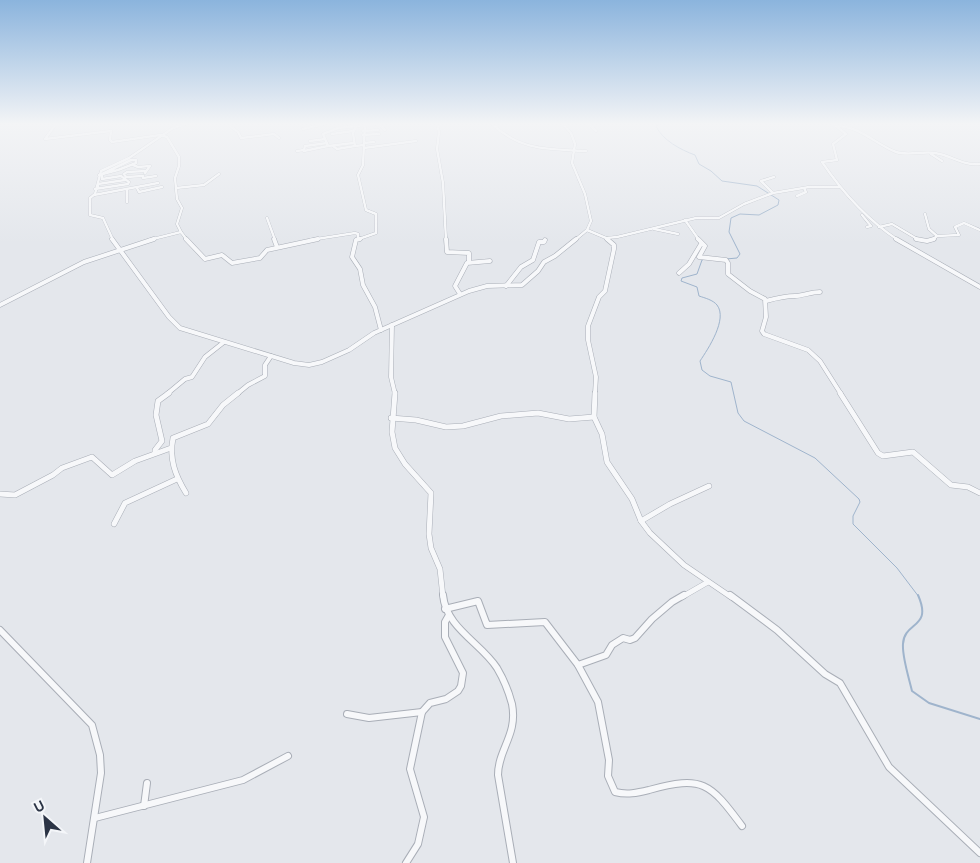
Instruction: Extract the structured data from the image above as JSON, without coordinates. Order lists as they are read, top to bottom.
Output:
{
  "north": "top left"
}
